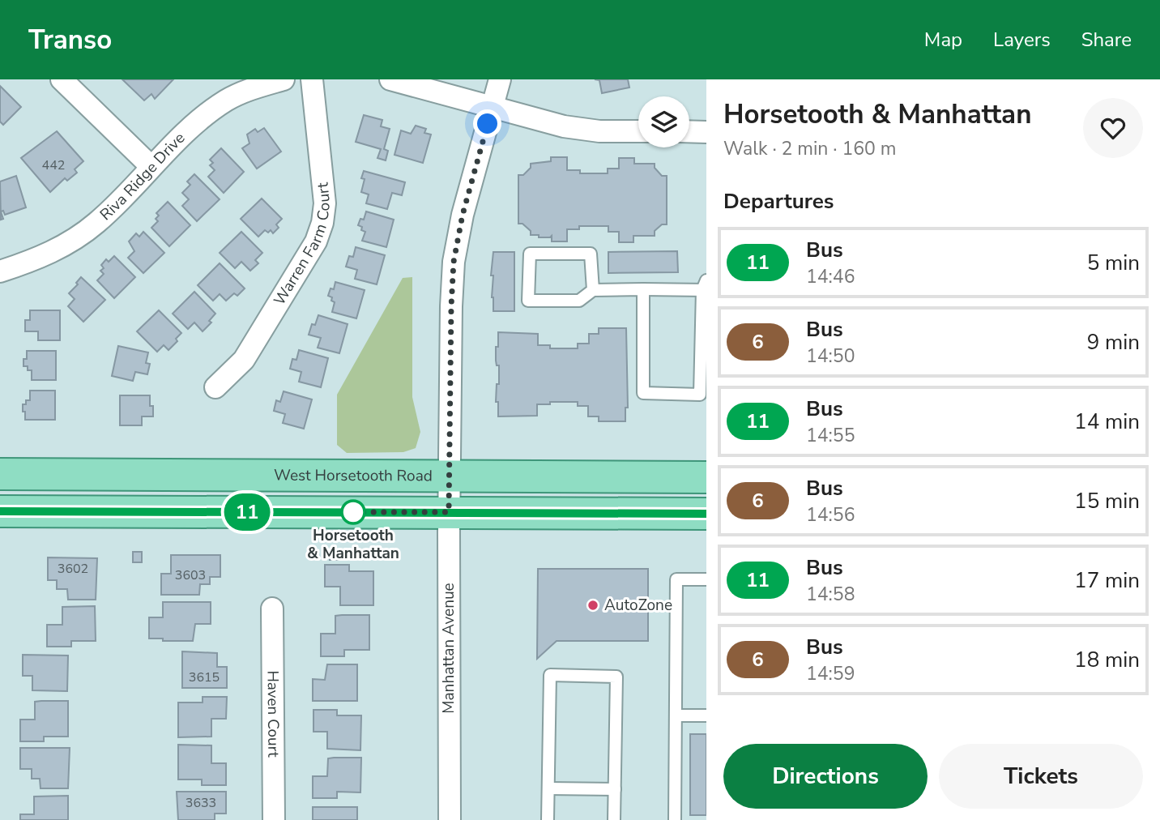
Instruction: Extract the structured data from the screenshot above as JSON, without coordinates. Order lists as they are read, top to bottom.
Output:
{
  "streets": {
    "main road": ["West Horsetooth Road"],
    "street": [
      "Riva Ridge Drive",
      "Warren Farm Court",
      "Manhattan Avenue",
      "Haven Court"
    ]
  },
  "crossings": [
    ["West Horsetooth Road", "Manhattan Avenue"]
  ],
  "places": ["Horsetooth & Manhattan", "AutoZone"],
  "lines": ["bus line 11"],
  "house_numbers": [
    "442",
    "3602",
    "3603",
    "3615",
    "3633"
  ],
  "page": {
    "header": "Transo",
    "nav": ["Map", "Layers", "Share"],
    "on_map": "11",
    "heading": [
      ["Horsetooth & Manhattan", "Walk · 2 min · 160 m"],
      "Departures"
    ],
    "list": [
      {
        "mark": "11",
        "name": "Bus",
        "note": "14:46",
        "value": "5 min"
      },
      {
        "mark": "6",
        "name": "Bus",
        "note": "14:50",
        "value": "9 min"
      },
      {
        "mark": "11",
        "name": "Bus",
        "note": "14:55",
        "value": "14 min"
      },
      {
        "mark": "6",
        "name": "Bus",
        "note": "14:56",
        "value": "15 min"
      },
      {
        "mark": "11",
        "name": "Bus",
        "note": "14:58",
        "value": "17 min"
      },
      {
        "mark": "6",
        "name": "Bus",
        "note": "14:59",
        "value": "18 min"
      }
    ],
    "buttons": ["Directions", "Tickets"]
  }
}
